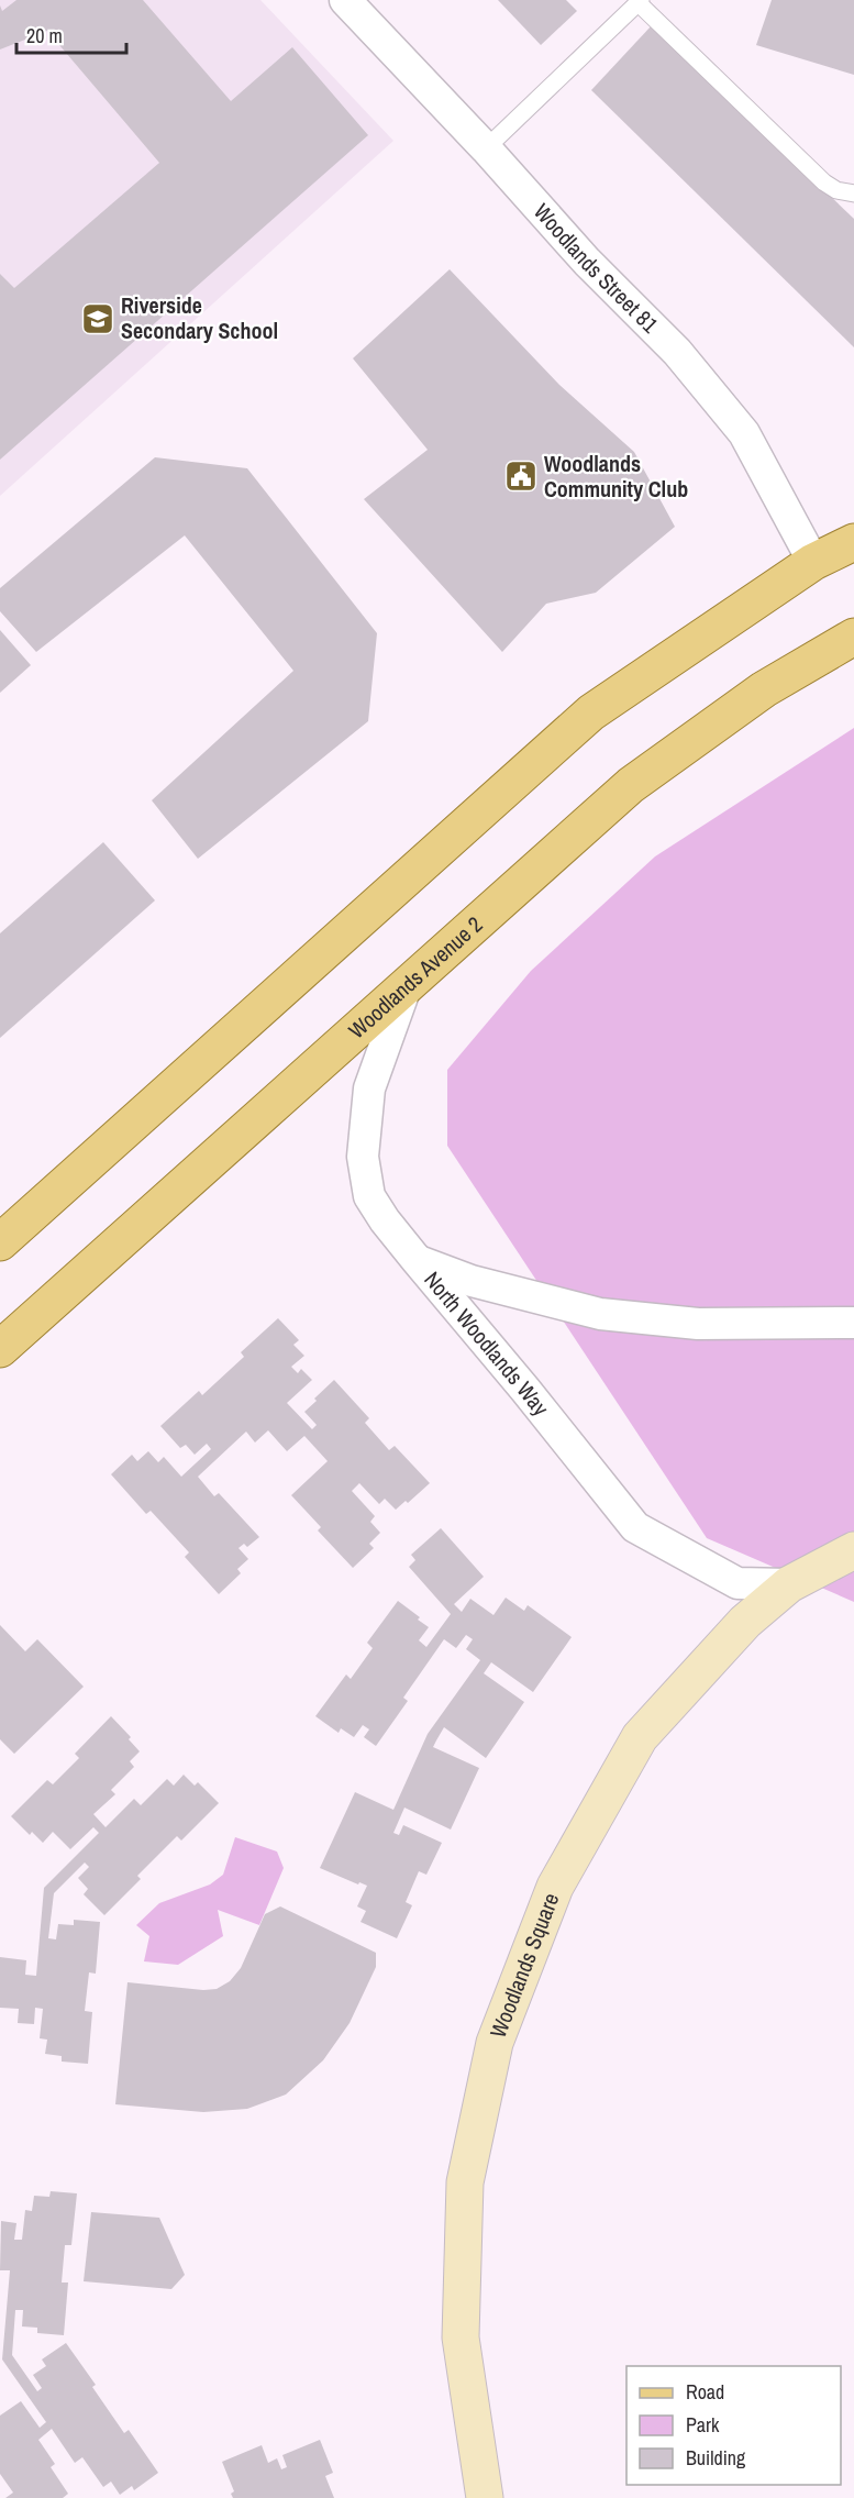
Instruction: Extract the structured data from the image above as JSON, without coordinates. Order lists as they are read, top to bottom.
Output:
{
  "streets": {
    "main road": ["Woodlands Avenue 2"],
    "street": ["Woodlands Street 81", "North Woodlands Way", "Woodlands Square"]
  },
  "crossings": [
    ["Woodlands Avenue 2", "North Woodlands Way"],
    ["North Woodlands Way", "Woodlands Square"]
  ],
  "places": {
    "school or university": ["Riverside Secondary School"],
    "public building": ["Woodlands Community Club"]
  },
  "legend": ["Road", "Park", "Building"],
  "scale_bar": "20 m"
}
